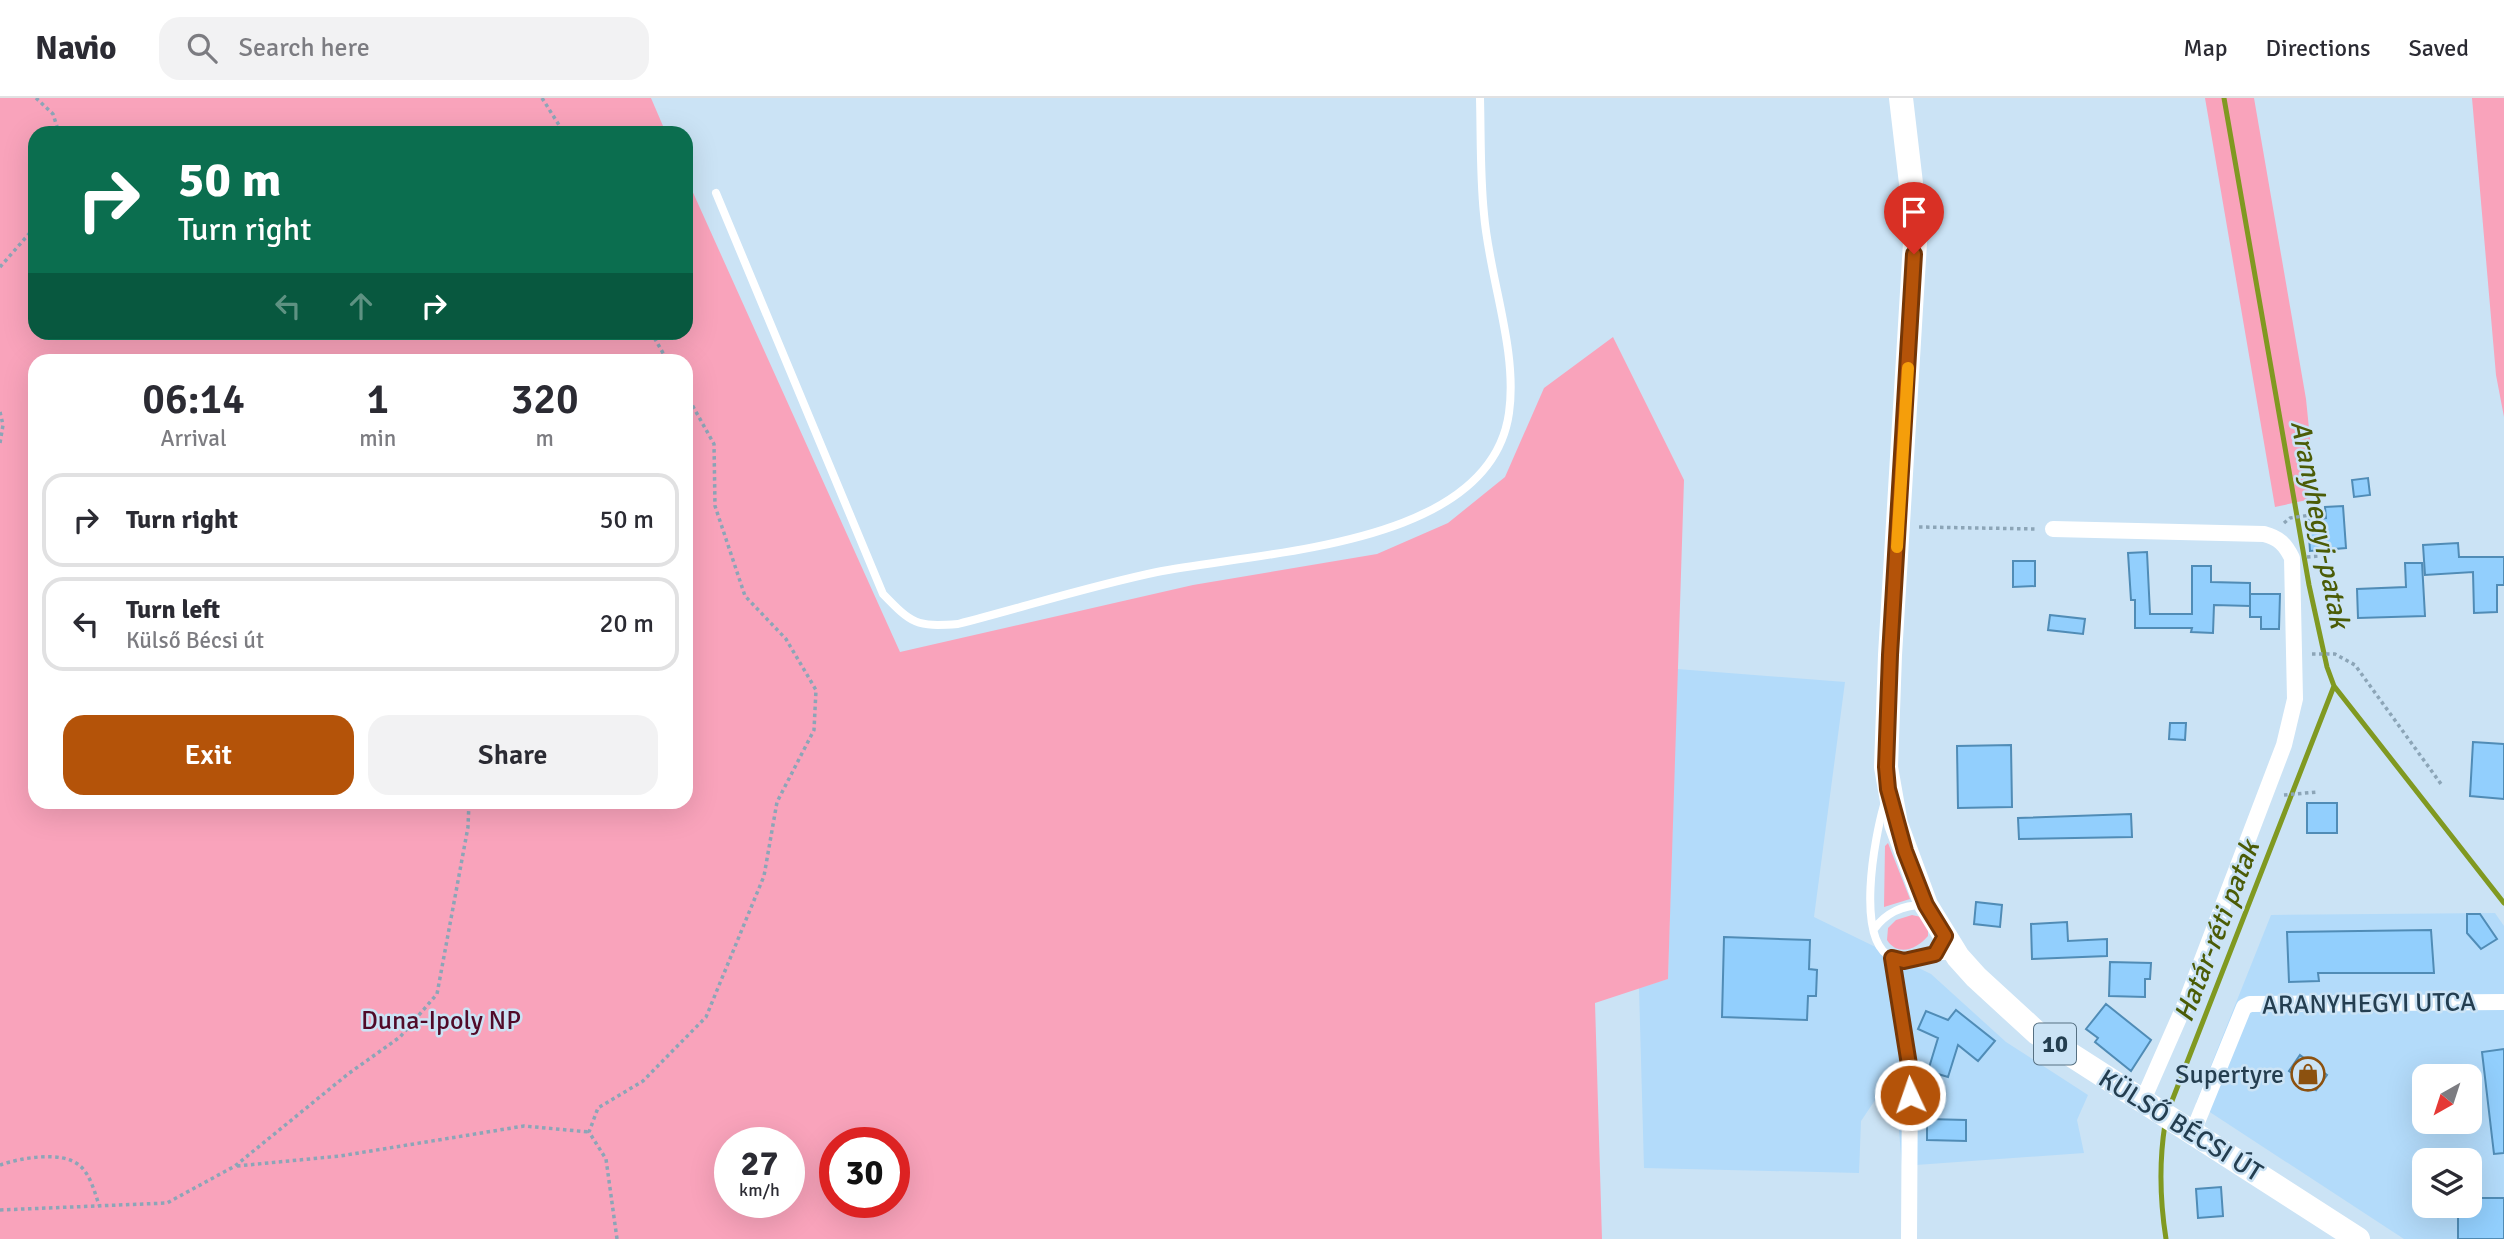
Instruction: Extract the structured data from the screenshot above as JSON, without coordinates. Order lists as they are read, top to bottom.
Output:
{
  "streets": {
    "main road": ["10", "KÜLSŐ BÉCSI ÚT"],
    "street": ["ARANYHEGYI UTCA"]
  },
  "crossings": [
    ["ARANYHEGYI UTCA", "KÜLSŐ BÉCSI ÚT"],
    ["10", "KÜLSŐ BÉCSI ÚT"]
  ],
  "water": ["Aranyhegyi-patak", "Határ-réti patak"],
  "parks": ["Duna-Ipoly NP"],
  "places": {
    "shop": ["Supertyre"]
  },
  "north": "bottom left",
  "page": {
    "header": "Navio",
    "search": "Search here",
    "nav": ["Map", "Directions", "Saved"],
    "turn": ["50 m", "Turn right"],
    "eta": [
      "06:14",
      "Arrival",
      "1",
      "min",
      "320",
      "m"
    ],
    "list": [
      {
        "name": "Turn right",
        "value": "50 m"
      },
      {
        "name": "Turn left",
        "note": "Külső Bécsi út",
        "value": "20 m"
      }
    ],
    "buttons": ["Exit", "Share"],
    "speed": "27 km/h",
    "limit": "30"
  }
}
